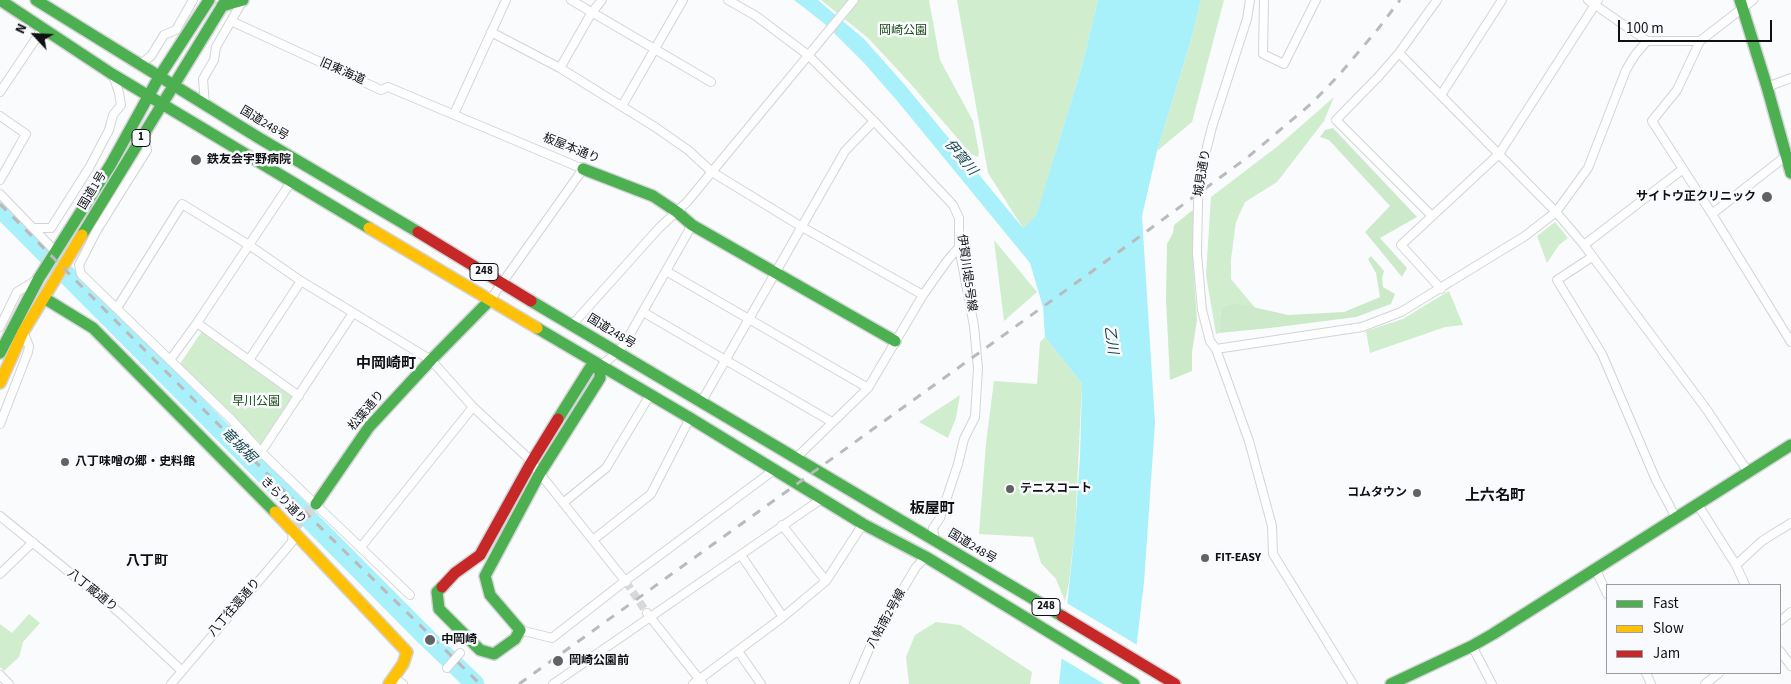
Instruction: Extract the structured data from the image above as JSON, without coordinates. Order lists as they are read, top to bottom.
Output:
{
  "streets": {
    "main road": [
      "国道248号",
      "1",
      "板屋本通り",
      "国道1号",
      "248",
      "松葉通り",
      "きらり通り"
    ],
    "street": [
      "旧東海道",
      "城見通り",
      "伊賀川堤5号線",
      "八丁蔵通り",
      "八丁往還通り",
      "八帖南2号線"
    ]
  },
  "crossings": [
    ["旧東海道", "板屋本通り"],
    ["国道248号", "国道1号"],
    ["国道248号", "伊賀川堤5号線"],
    ["国道1号", "248"],
    ["国道1号", "きらり通り"],
    ["248", "松葉通り"],
    ["248", "八帖南2号線"],
    ["きらり通り", "八丁往還通り"],
    ["八丁蔵通り", "八丁往還通り"]
  ],
  "districts": [
    "中岡崎町",
    "上六名町",
    "板屋町",
    "八丁町"
  ],
  "water": ["伊賀川", "乙川", "竜城堀"],
  "parks": ["岡崎公園", "早川公園"],
  "places": [
    "鉄友会宇野病院",
    "サイトウ正クリニック",
    "八丁味噌の郷・史料館",
    "テニスコート",
    "コムタウン",
    "FIT-EASY",
    "中岡崎",
    "岡崎公園前"
  ],
  "legend": ["Fast", "Slow", "Jam"],
  "scale_bar": "100 m",
  "north": "top left"
}
